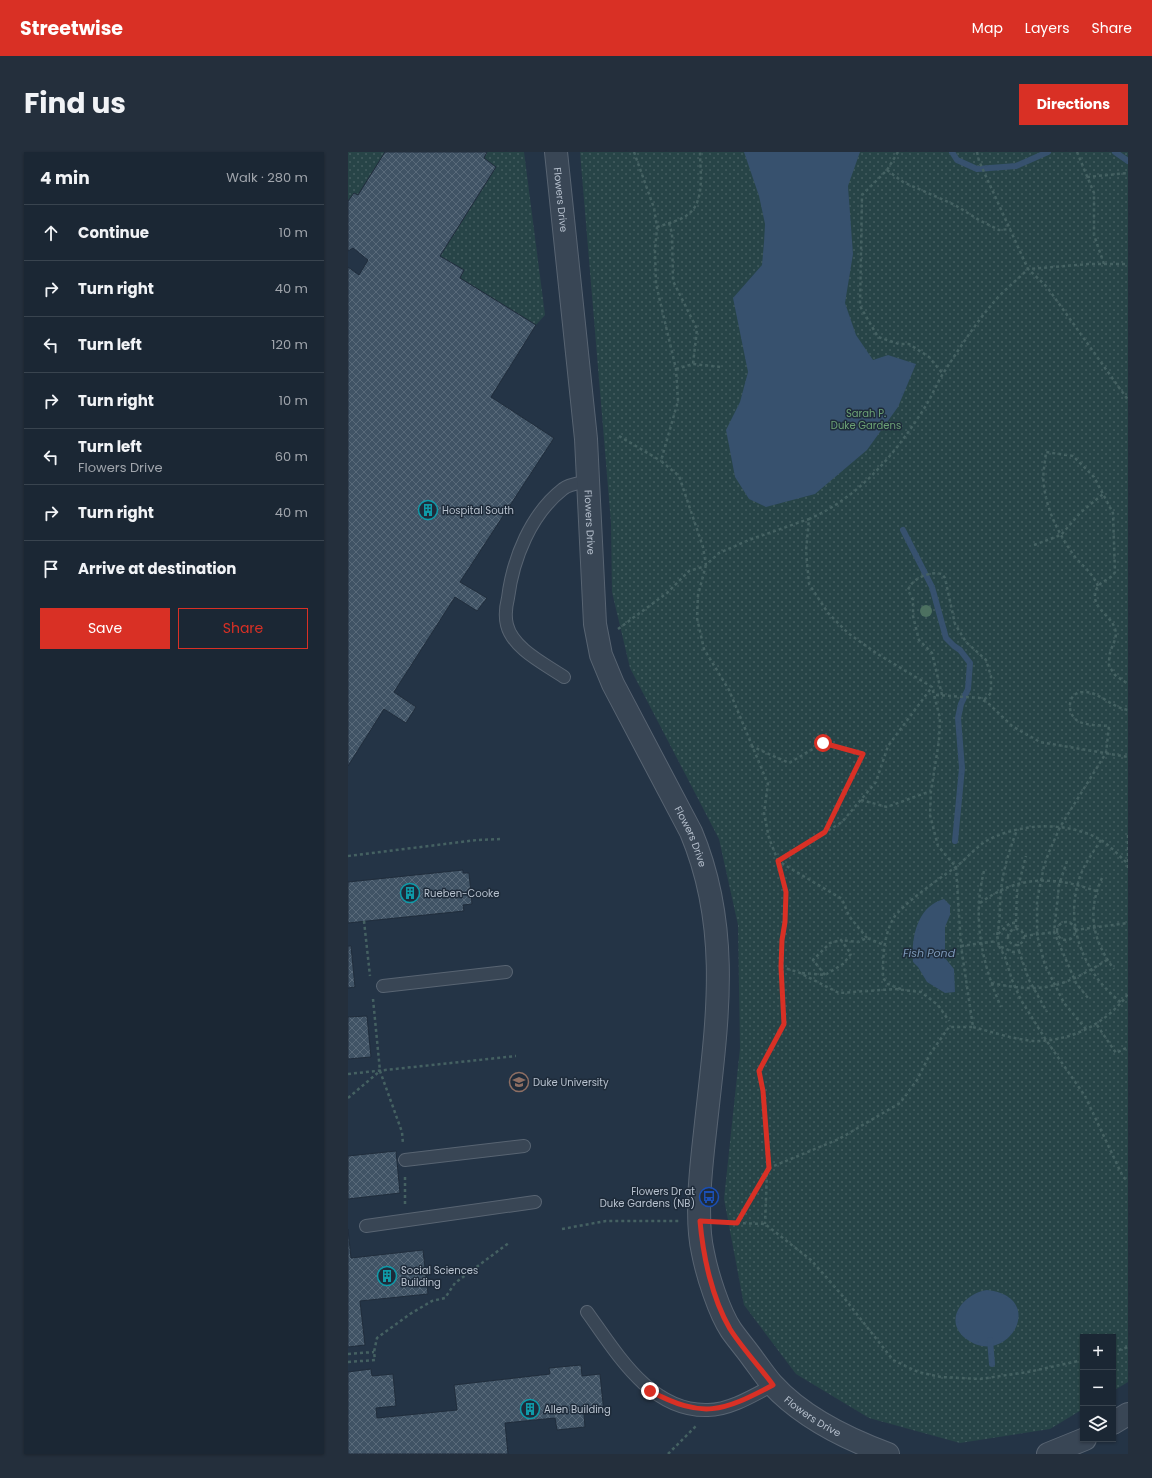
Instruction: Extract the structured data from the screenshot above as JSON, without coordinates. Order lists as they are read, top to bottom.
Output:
{
  "streets": {
    "street": ["Flowers Drive"]
  },
  "water": ["Fish Pond"],
  "parks": ["Sarah P. Duke Gardens"],
  "places": {
    "building": [
      "Hospital South",
      "Rueben-Cooke",
      "Social Sciences Building",
      "Allen Building"
    ],
    "school or university": ["Duke University"],
    "bus stop": ["Flowers Dr at Duke Gardens (NB)"]
  },
  "page": {
    "header": "Streetwise",
    "nav": ["Map", "Layers", "Share"],
    "title": "Find us",
    "buttons": [
      "Directions",
      ["Save", "Share"]
    ],
    "heading": ["4 min", "Walk · 280 m"],
    "list": [
      ["Continue", "10 m"],
      ["Turn right", "40 m"],
      ["Turn left", "120 m"],
      ["Turn right", "10 m"],
      ["Turn left", "Flowers Drive", "60 m"],
      ["Turn right", "40 m"],
      "Arrive at destination"
    ],
    "map_buttons": ["+", "−"]
  }
}
